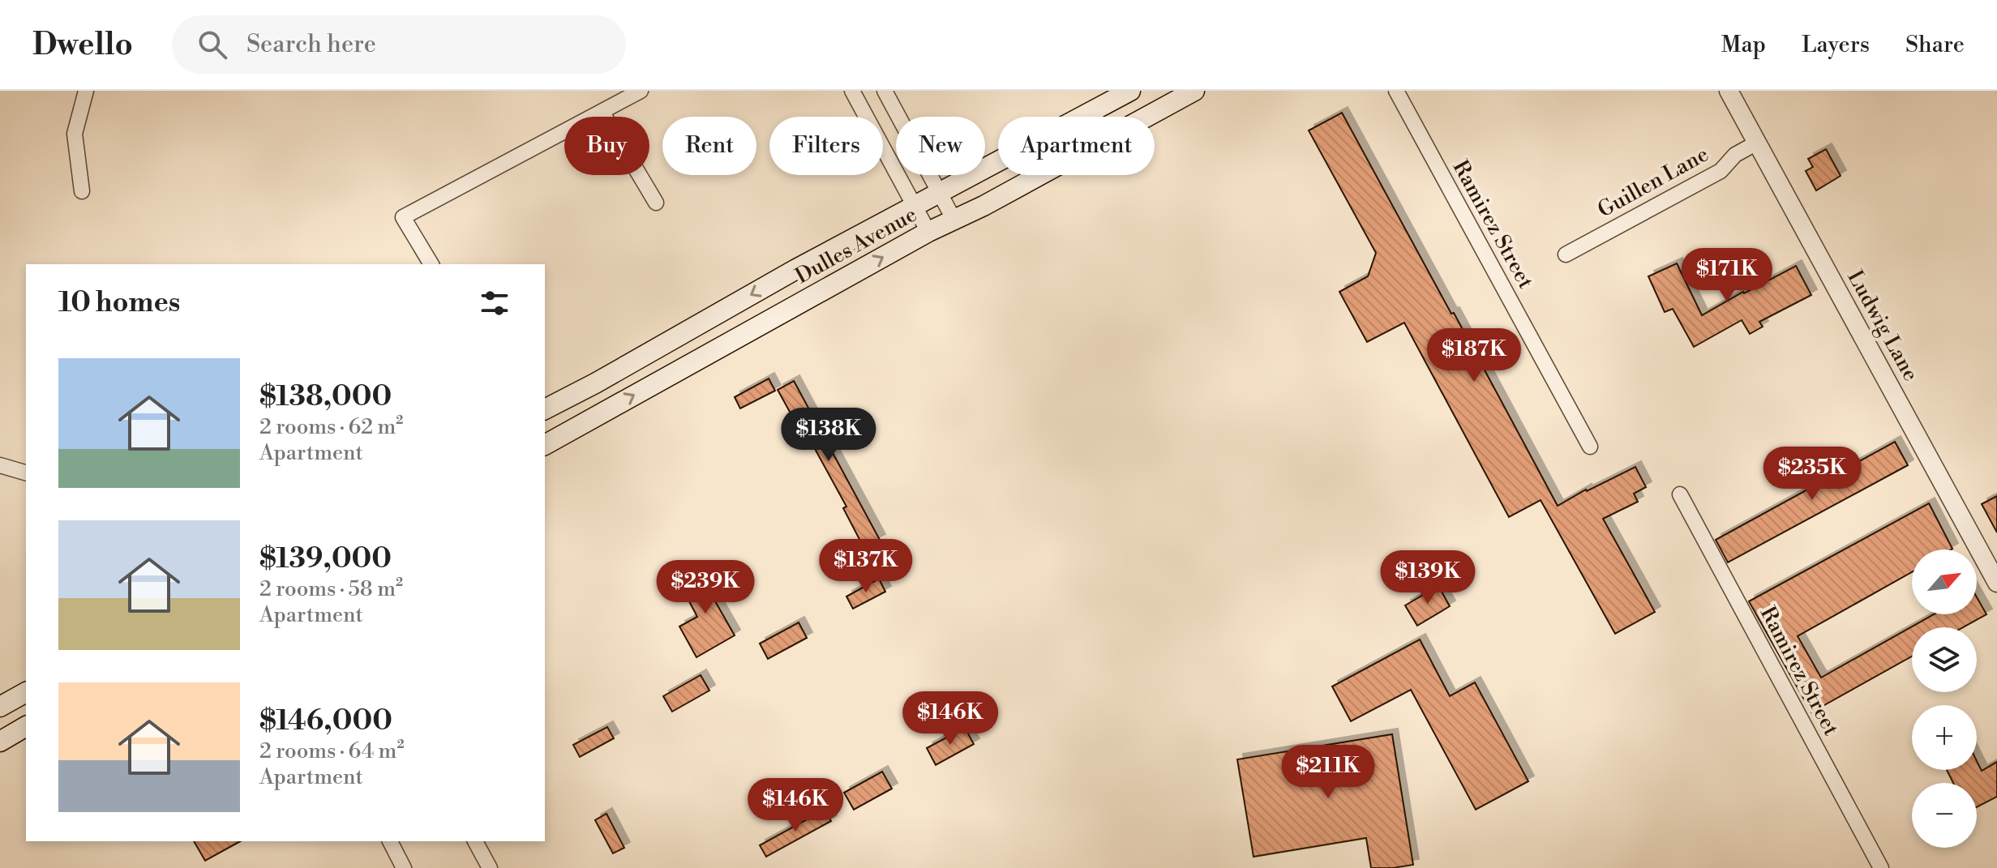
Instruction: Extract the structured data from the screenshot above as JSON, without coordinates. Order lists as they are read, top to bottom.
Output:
{
  "streets": {
    "main road": ["Dulles Avenue"],
    "street": ["Guillen Lane", "Ramirez Street", "Ludwig Lane"]
  },
  "crossings": [
    ["Guillen Lane", "Ludwig Lane"]
  ],
  "north": "top right",
  "page": {
    "header": "Dwello",
    "search": "Search here",
    "nav": ["Map", "Layers", "Share"],
    "chip": [
      "Buy",
      "Rent",
      "Filters",
      "New",
      "Apartment"
    ],
    "price": [
      "$171K",
      "$187K",
      "$138K",
      "$235K",
      "$137K",
      "$139K",
      "$239K",
      "$146K",
      "$211K",
      "$146K"
    ],
    "heading": "10 homes",
    "list": [
      {
        "name": "$138,000",
        "note": "2 rooms · 62 m² · Apartment"
      },
      {
        "name": "$139,000",
        "note": "2 rooms · 58 m² · Apartment"
      },
      {
        "name": "$146,000",
        "note": "2 rooms · 64 m² · Apartment"
      }
    ],
    "map_buttons": ["+", "−"]
  }
}
